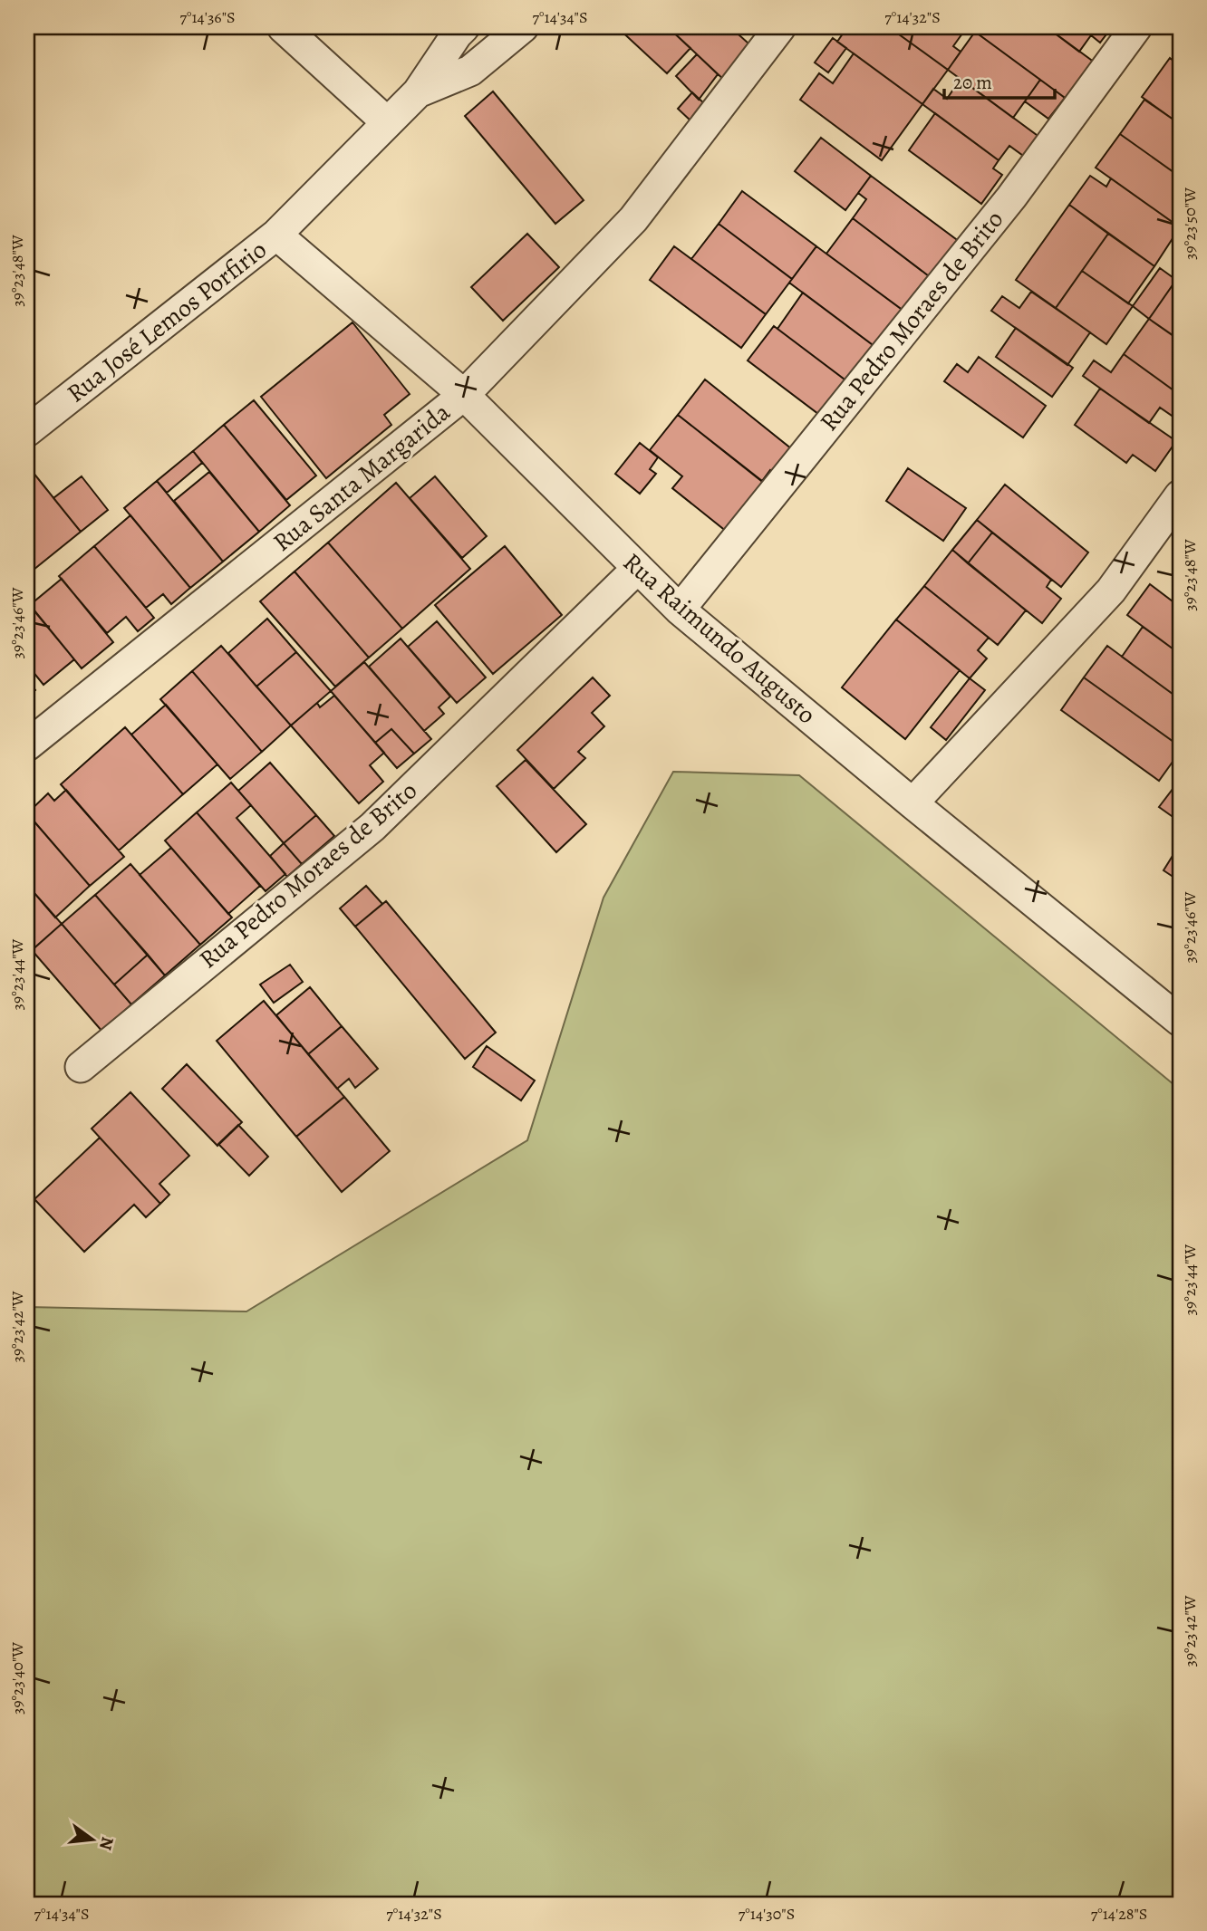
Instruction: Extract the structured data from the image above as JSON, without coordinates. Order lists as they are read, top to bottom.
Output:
{
  "streets": {
    "street": [
      "Rua Pedro Moraes de Brito",
      "Rua José Lemos Porfirio",
      "Rua Santa Margarida",
      "Rua Raimundo Augusto"
    ]
  },
  "crossings": [
    ["Rua Pedro Moraes de Brito", "Rua Raimundo Augusto"],
    ["Rua José Lemos Porfirio", "Rua Raimundo Augusto"],
    ["Rua Santa Margarida", "Rua Raimundo Augusto"]
  ],
  "scale_bar": "20 m",
  "north": "right",
  "coordinates": [
    "7°14'36\"S",
    "7°14'34\"S",
    "7°14'32\"S",
    "39°23'50\"W",
    "39°23'48\"W",
    "39°23'46\"W",
    "39°23'44\"W",
    "39°23'42\"W",
    "39°23'40\"W",
    "7°14'30\"S",
    "7°14'28\"S"
  ]
}
